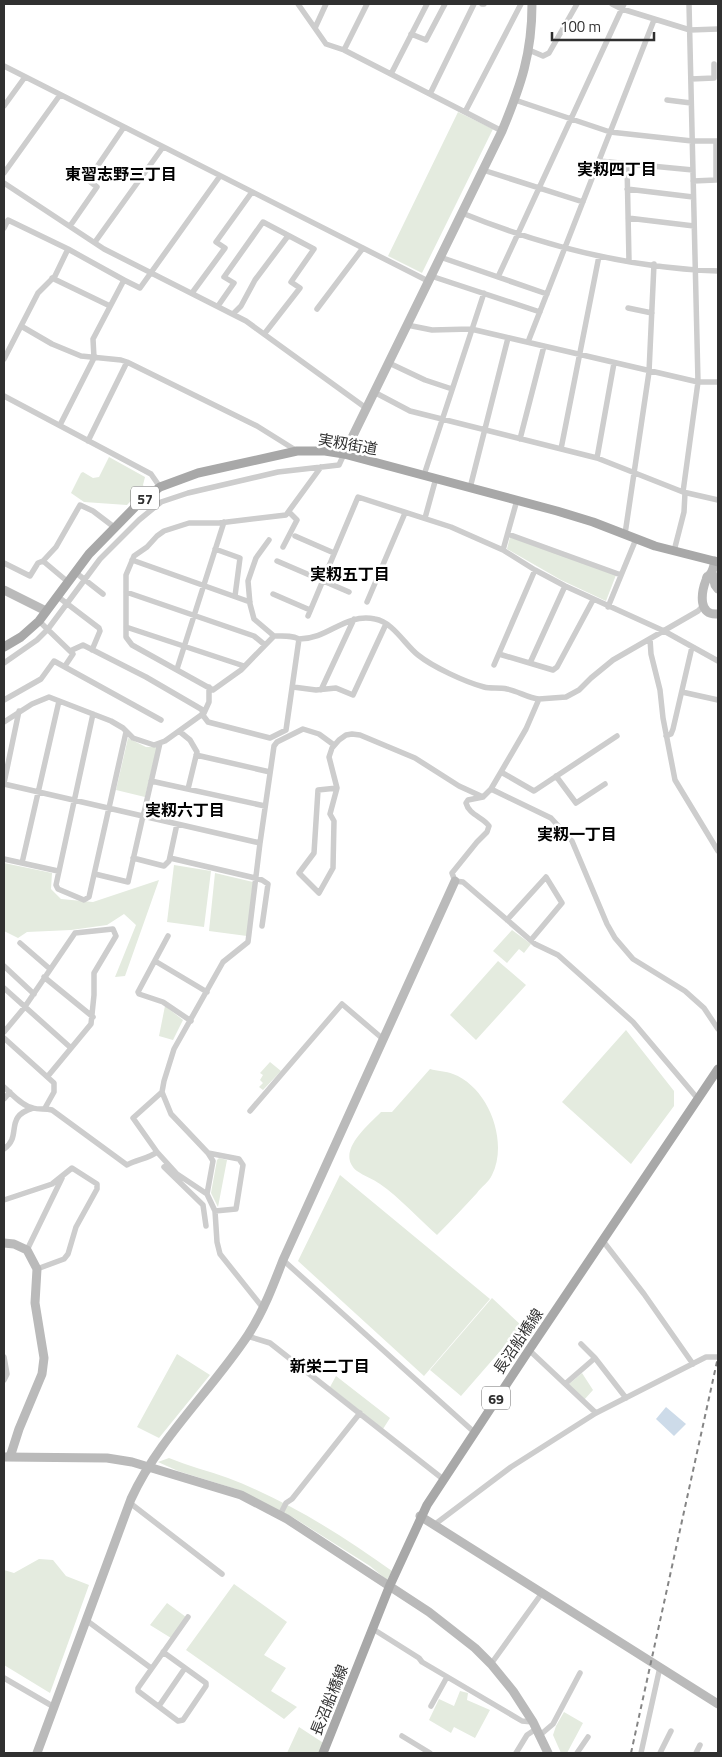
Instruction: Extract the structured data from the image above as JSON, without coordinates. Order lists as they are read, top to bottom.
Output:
{
  "streets": {
    "main road": [
      "実籾街道",
      "57",
      "長沼船橋線",
      "69"
    ]
  },
  "districts": [
    "実籾四丁目",
    "東習志野三丁目",
    "実籾五丁目",
    "実籾六丁目",
    "実籾一丁目",
    "新栄二丁目"
  ],
  "scale_bar": "100 m"
}
